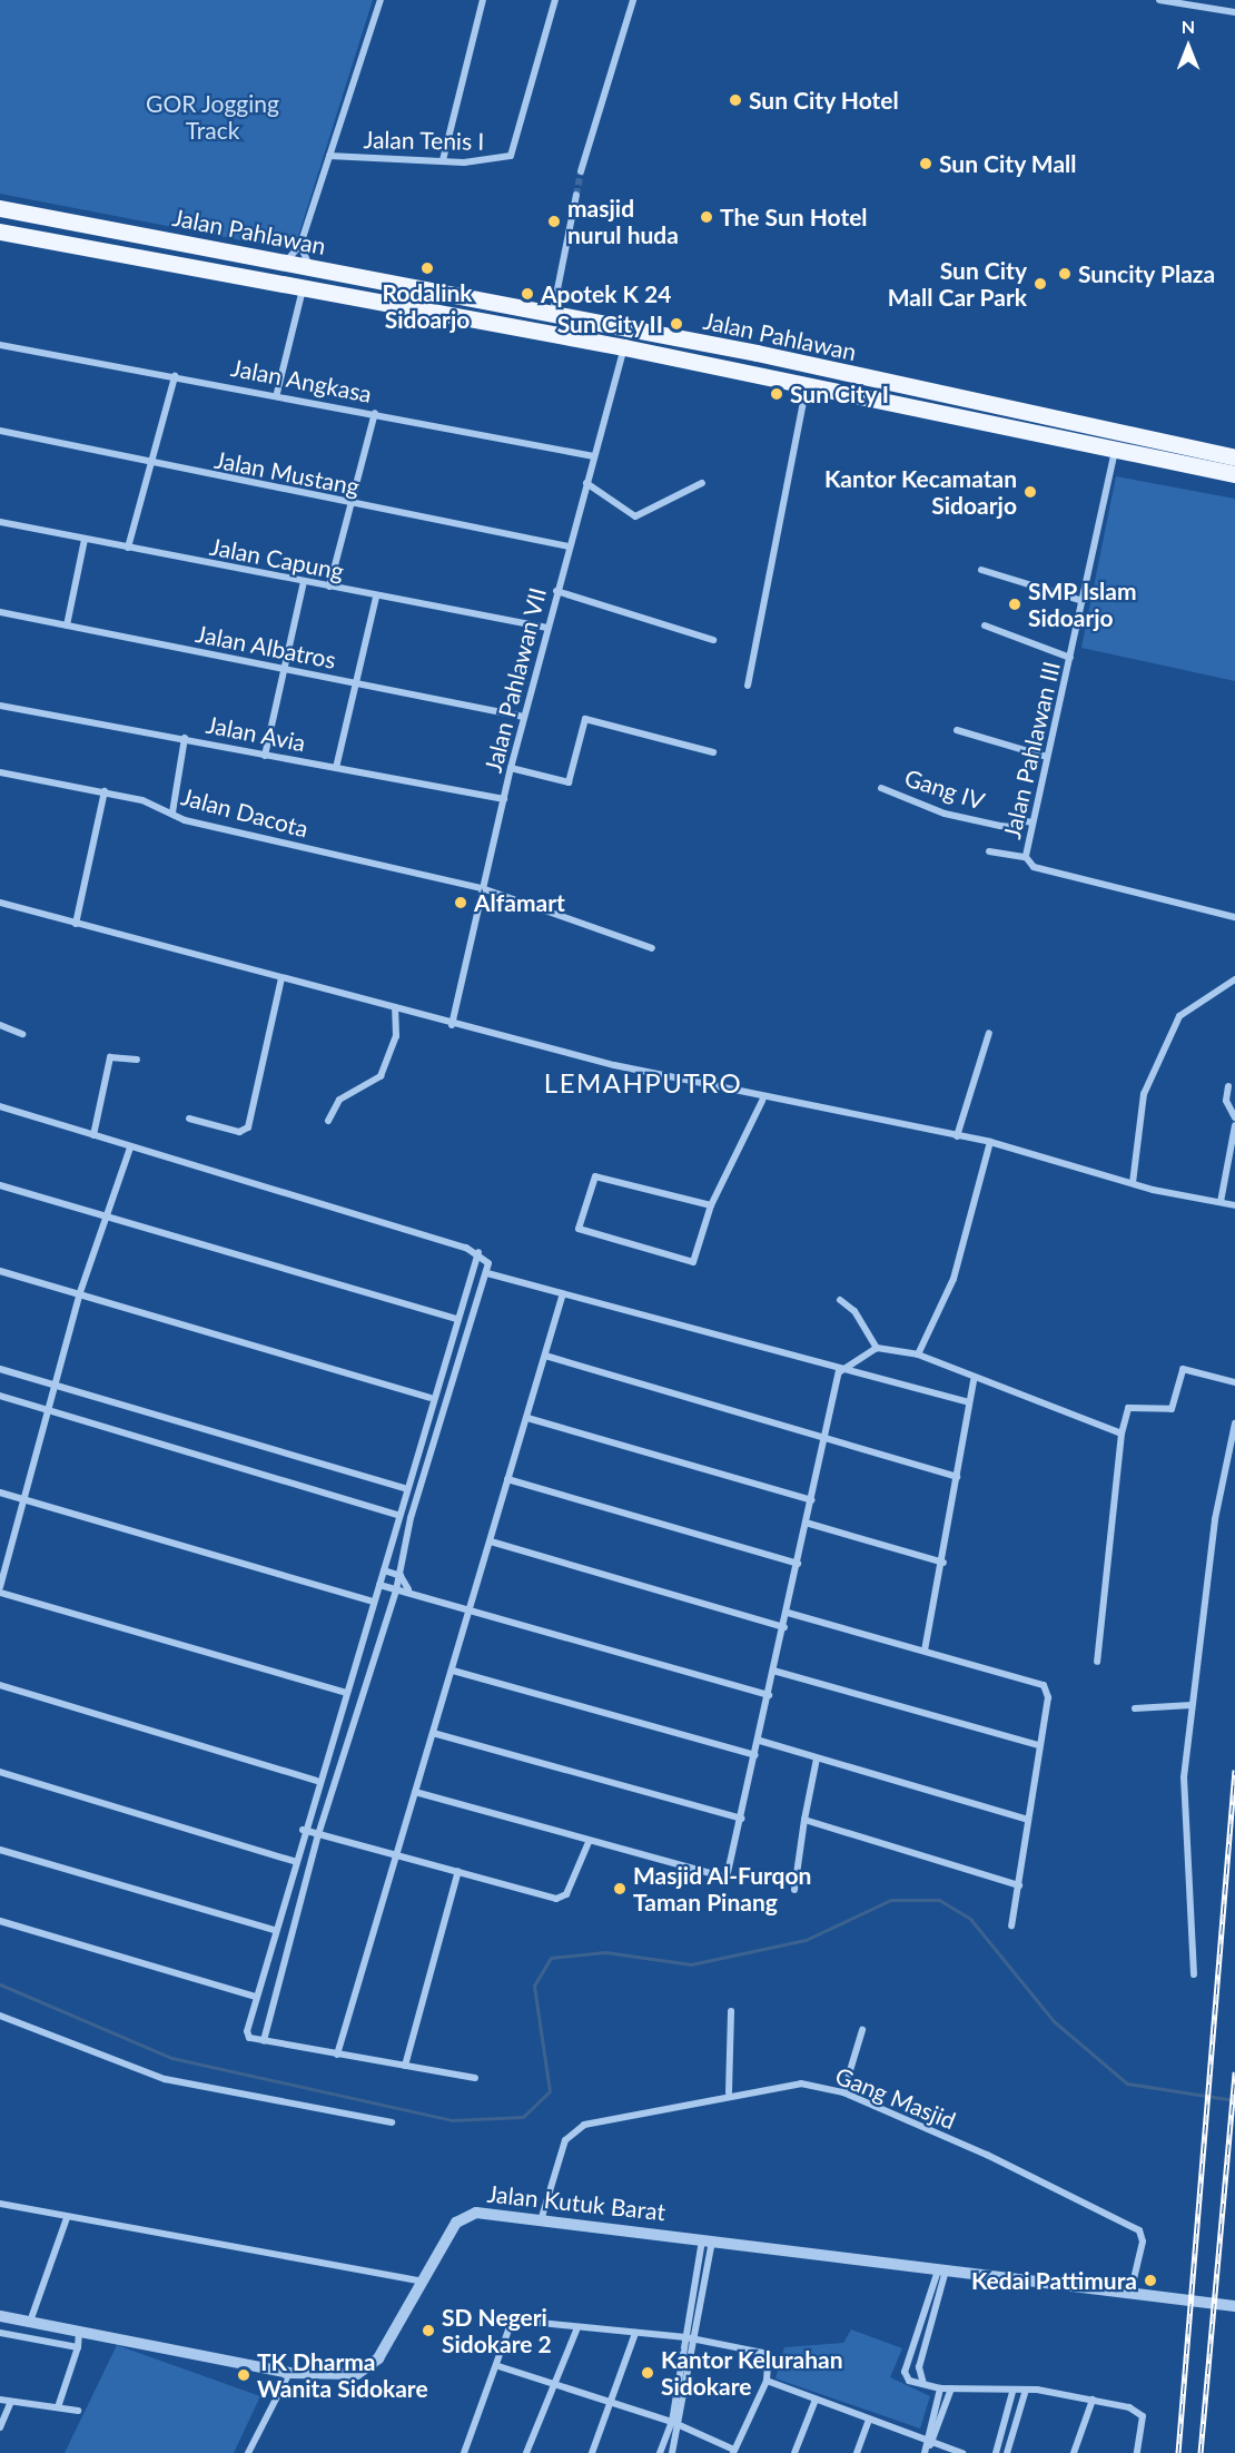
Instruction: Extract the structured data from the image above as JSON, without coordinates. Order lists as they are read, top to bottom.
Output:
{
  "streets": {
    "main road": ["Jalan Pahlawan"],
    "street": [
      "Jalan Tenis I",
      "Jalan Angkasa",
      "Jalan Mustang",
      "Jalan Capung",
      "Jalan Albatros",
      "Jalan Pahlawan VII",
      "Jalan Avia",
      "Jalan Pahlawan III",
      "Gang IV",
      "Jalan Dacota",
      "Gang Masjid",
      "Jalan Kutuk Barat"
    ]
  },
  "crossings": [
    ["Jalan Pahlawan", "Jalan Pahlawan VII"],
    ["Jalan Pahlawan", "Jalan Pahlawan III"],
    ["Jalan Angkasa", "Jalan Pahlawan VII"],
    ["Jalan Mustang", "Jalan Pahlawan VII"],
    ["Jalan Capung", "Jalan Pahlawan VII"],
    ["Jalan Albatros", "Jalan Pahlawan VII"],
    ["Jalan Pahlawan VII", "Jalan Avia"],
    ["Jalan Pahlawan VII", "Jalan Dacota"],
    ["Jalan Pahlawan III", "Gang IV"],
    ["Gang Masjid", "Jalan Kutuk Barat"]
  ],
  "districts": ["LEMAHPUTRO"],
  "parks": ["GOR Jogging Track"],
  "places": [
    "Sun City Hotel",
    "Sun City Mall",
    "The Sun Hotel",
    "masjid nurul huda",
    "Rodalink Sidoarjo",
    "Suncity Plaza",
    "Sun City Mall Car Park",
    "Apotek K 24",
    "Sun City II",
    "Sun City I",
    "Kantor Kecamatan Sidoarjo",
    "SMP Islam Sidoarjo",
    "Alfamart",
    "Masjid Al-Furqon Taman Pinang",
    "Kedai Pattimura",
    "SD Negeri Sidokare 2",
    "Kantor Kelurahan Sidokare",
    "TK Dharma Wanita Sidokare"
  ],
  "north": "top"
}
